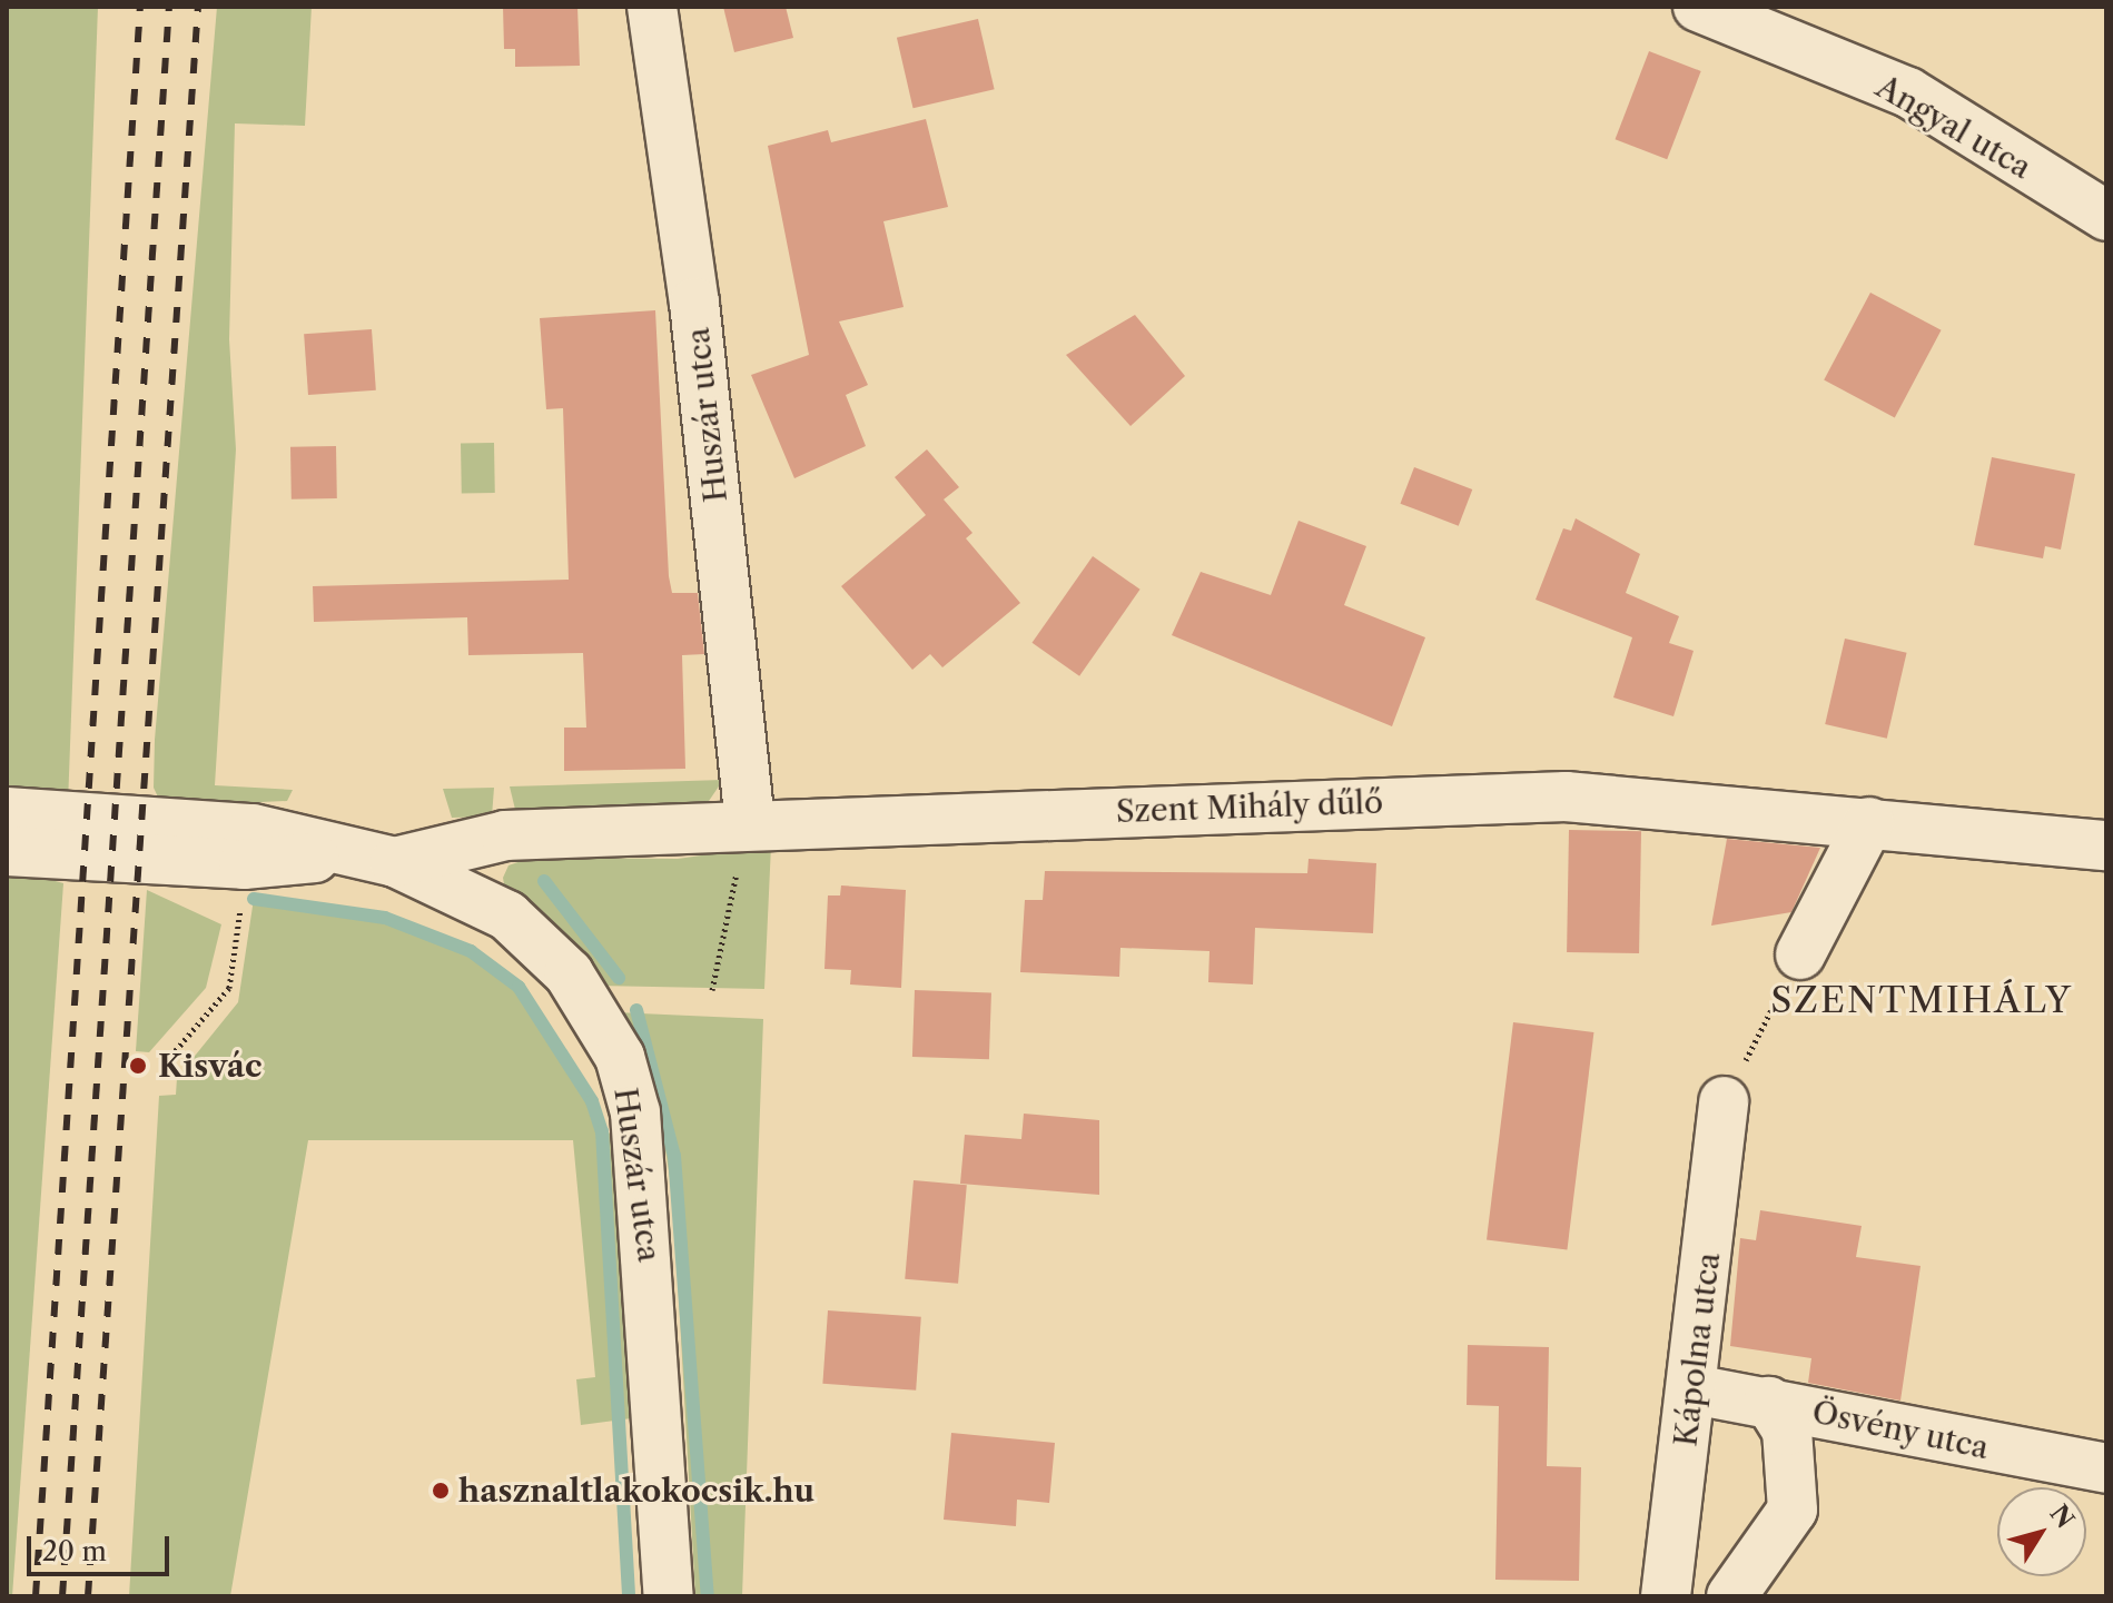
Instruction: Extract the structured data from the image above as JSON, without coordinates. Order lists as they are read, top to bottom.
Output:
{
  "streets": {
    "street": [
      "Angyal utca",
      "Huszár utca",
      "Szent Mihály dűlő",
      "Kápolna utca",
      "Ösvény utca"
    ]
  },
  "crossings": [
    ["Huszár utca", "Szent Mihály dűlő"],
    ["Kápolna utca", "Ösvény utca"]
  ],
  "districts": ["SZENTMIHÁLY"],
  "places": ["Kisvác", "hasznaltlakokocsik.hu"],
  "scale_bar": "20 m",
  "north": "top right"
}
